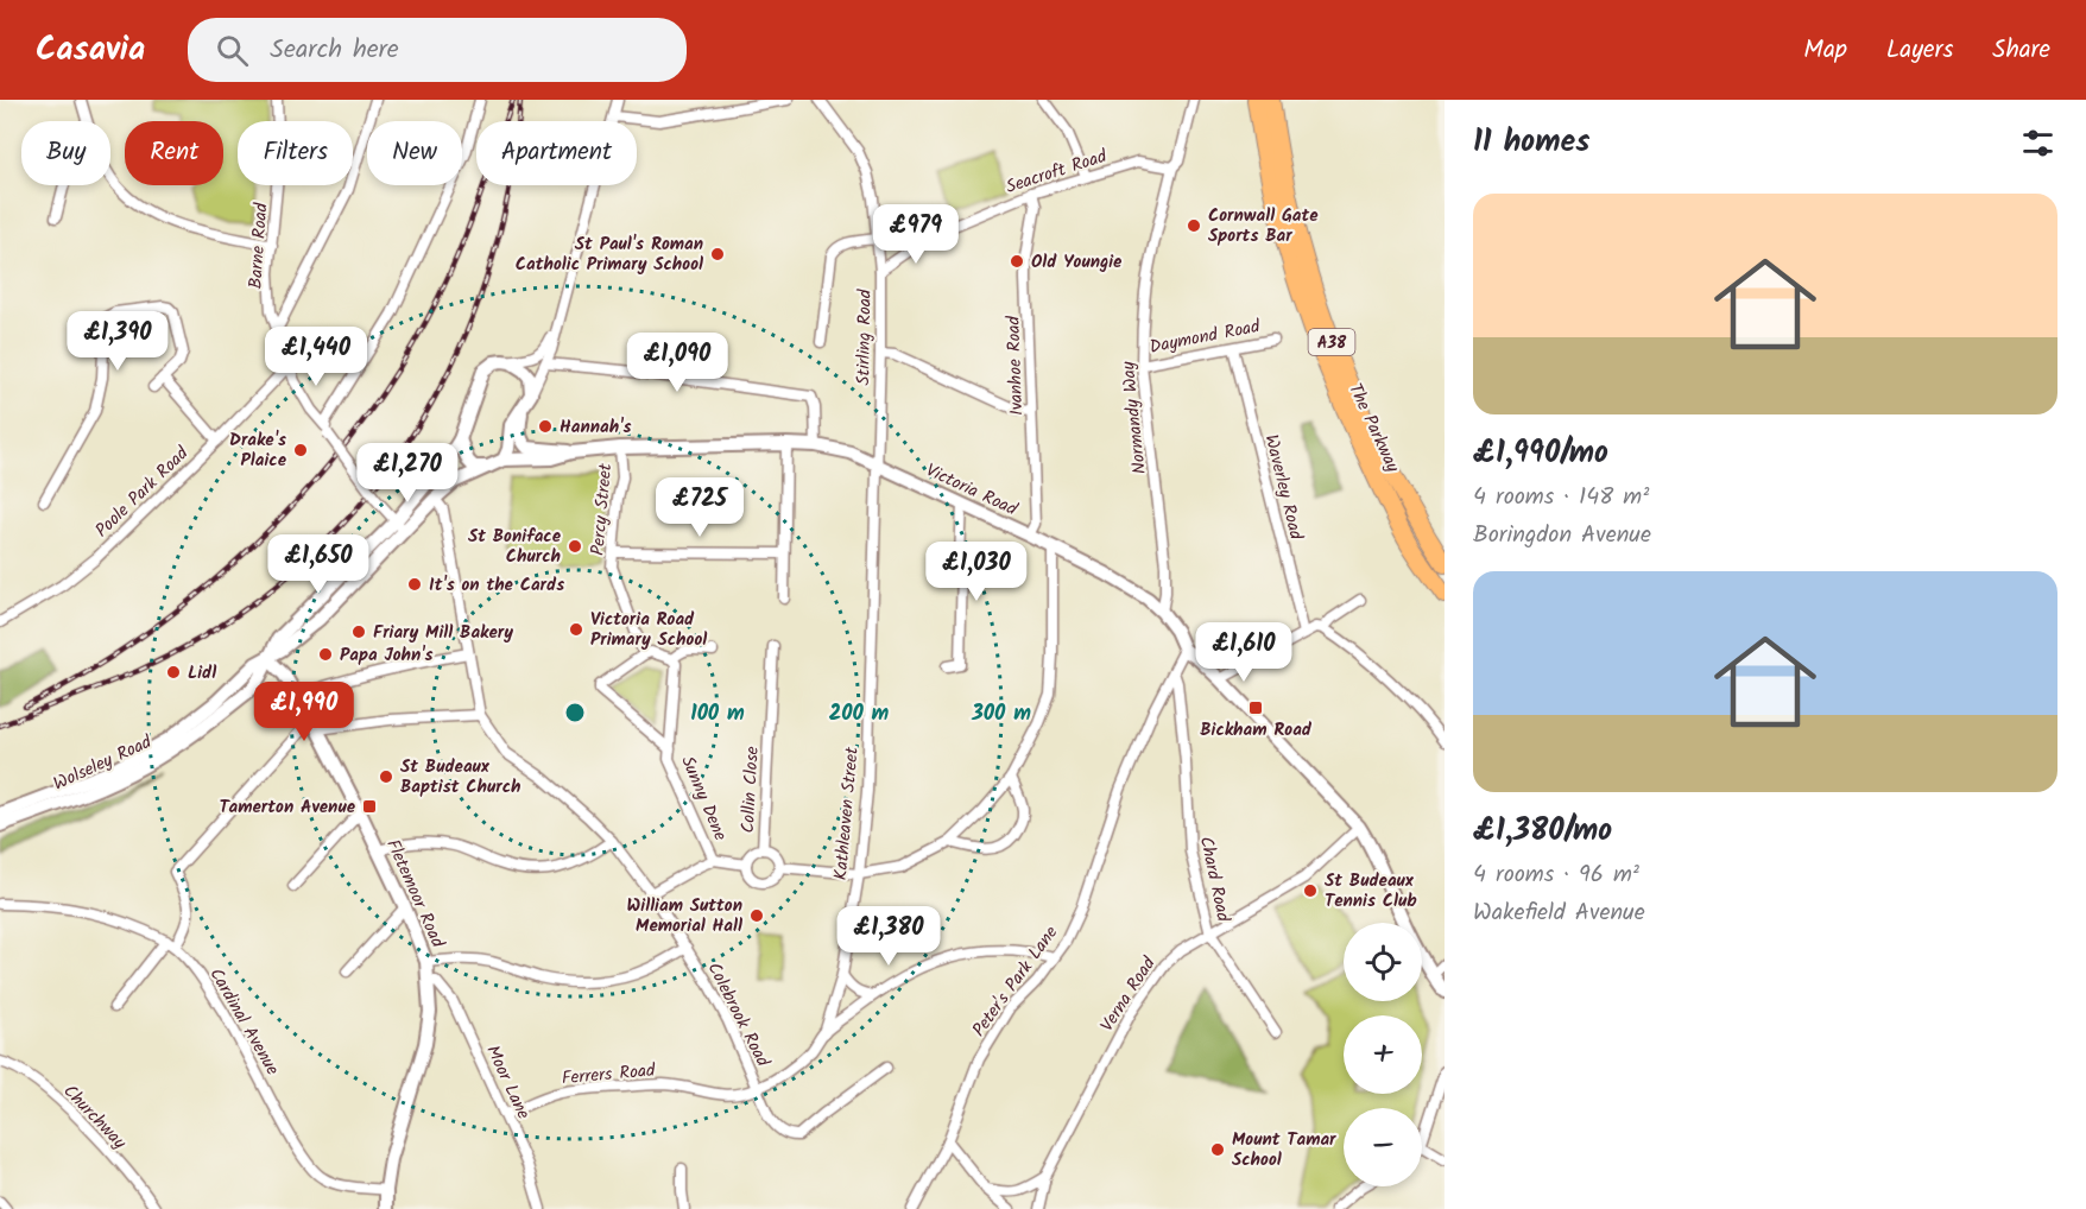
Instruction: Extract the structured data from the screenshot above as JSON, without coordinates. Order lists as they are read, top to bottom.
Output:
{
  "streets": {
    "highway": ["A38", "The Parkway"],
    "street": [
      "Seacroft Road",
      "Barne Road",
      "Daymond Road",
      "Stirling Road",
      "Ivanhoe Road",
      "Normandy Way",
      "Waverley Road",
      "Victoria Road",
      "Poole Park Road",
      "Percy Street",
      "Wolseley Road",
      "Collin Close",
      "Sunny Dene",
      "Kathleaven Street",
      "Chard Road",
      "Fletemoor Road",
      "Peter's Park Lane",
      "Verna Road",
      "Colebrook Road",
      "Cardinal Avenue",
      "Ferrers Road",
      "Moor Lane",
      "Churchway"
    ]
  },
  "crossings": [
    ["Seacroft Road", "Stirling Road"],
    ["Seacroft Road", "Ivanhoe Road"],
    ["Seacroft Road", "Normandy Way"],
    ["Barne Road", "Poole Park Road"],
    ["Daymond Road", "Normandy Way"],
    ["Daymond Road", "Waverley Road"],
    ["Stirling Road", "Victoria Road"],
    ["Stirling Road", "Kathleaven Street"],
    ["Ivanhoe Road", "Victoria Road"],
    ["Normandy Way", "Victoria Road"],
    ["Victoria Road", "Percy Street"],
    ["Victoria Road", "Wolseley Road"],
    ["Victoria Road", "Kathleaven Street"],
    ["Victoria Road", "Peter's Park Lane"],
    ["Victoria Road", "Verna Road"],
    ["Percy Street", "Sunny Dene"],
    ["Wolseley Road", "Fletemoor Road"],
    ["Wolseley Road", "Colebrook Road"],
    ["Kathleaven Street", "Ferrers Road"],
    ["Chard Road", "Peter's Park Lane"],
    ["Chard Road", "Verna Road"],
    ["Fletemoor Road", "Cardinal Avenue"],
    ["Fletemoor Road", "Moor Lane"],
    ["Colebrook Road", "Ferrers Road"],
    ["Ferrers Road", "Moor Lane"]
  ],
  "places": {
    "other": [
      "Cornwall Gate Sports Bar",
      "St Paul's Roman Catholic Primary School",
      "Old Youngie",
      "Hannah's",
      "Drake's Plaice",
      "St Boniface Church",
      "It's on the Cards",
      "Victoria Road Primary School",
      "Friary Mill Bakery",
      "Papa John's",
      "Lidl",
      "St Budeaux Baptist Church",
      "St Budeaux Tennis Club",
      "William Sutton Memorial Hall",
      "Mount Tamar School"
    ],
    "transit": ["Bickham Road", "Tamerton Avenue"]
  },
  "page": {
    "header": "Casavia",
    "search": "Search here",
    "nav": ["Map", "Layers", "Share"],
    "heading": "11 homes",
    "chip": [
      "Buy",
      "Rent",
      "Filters",
      "New",
      "Apartment"
    ],
    "list": [
      {
        "name": "£1,990/mo",
        "note": "4 rooms · 148 m² · Boringdon Avenue"
      },
      {
        "name": "£1,380/mo",
        "note": "4 rooms · 96 m² · Wakefield Avenue"
      }
    ],
    "price": [
      "£979",
      "£1,390",
      "£1,440",
      "£1,090",
      "£1,270",
      "£725",
      "£1,650",
      "£1,030",
      "£1,610",
      "£1,990",
      "£1,380"
    ],
    "map_buttons": ["+", "−"]
  },
  "rings": ["100 m", "200 m", "300 m"]
}
